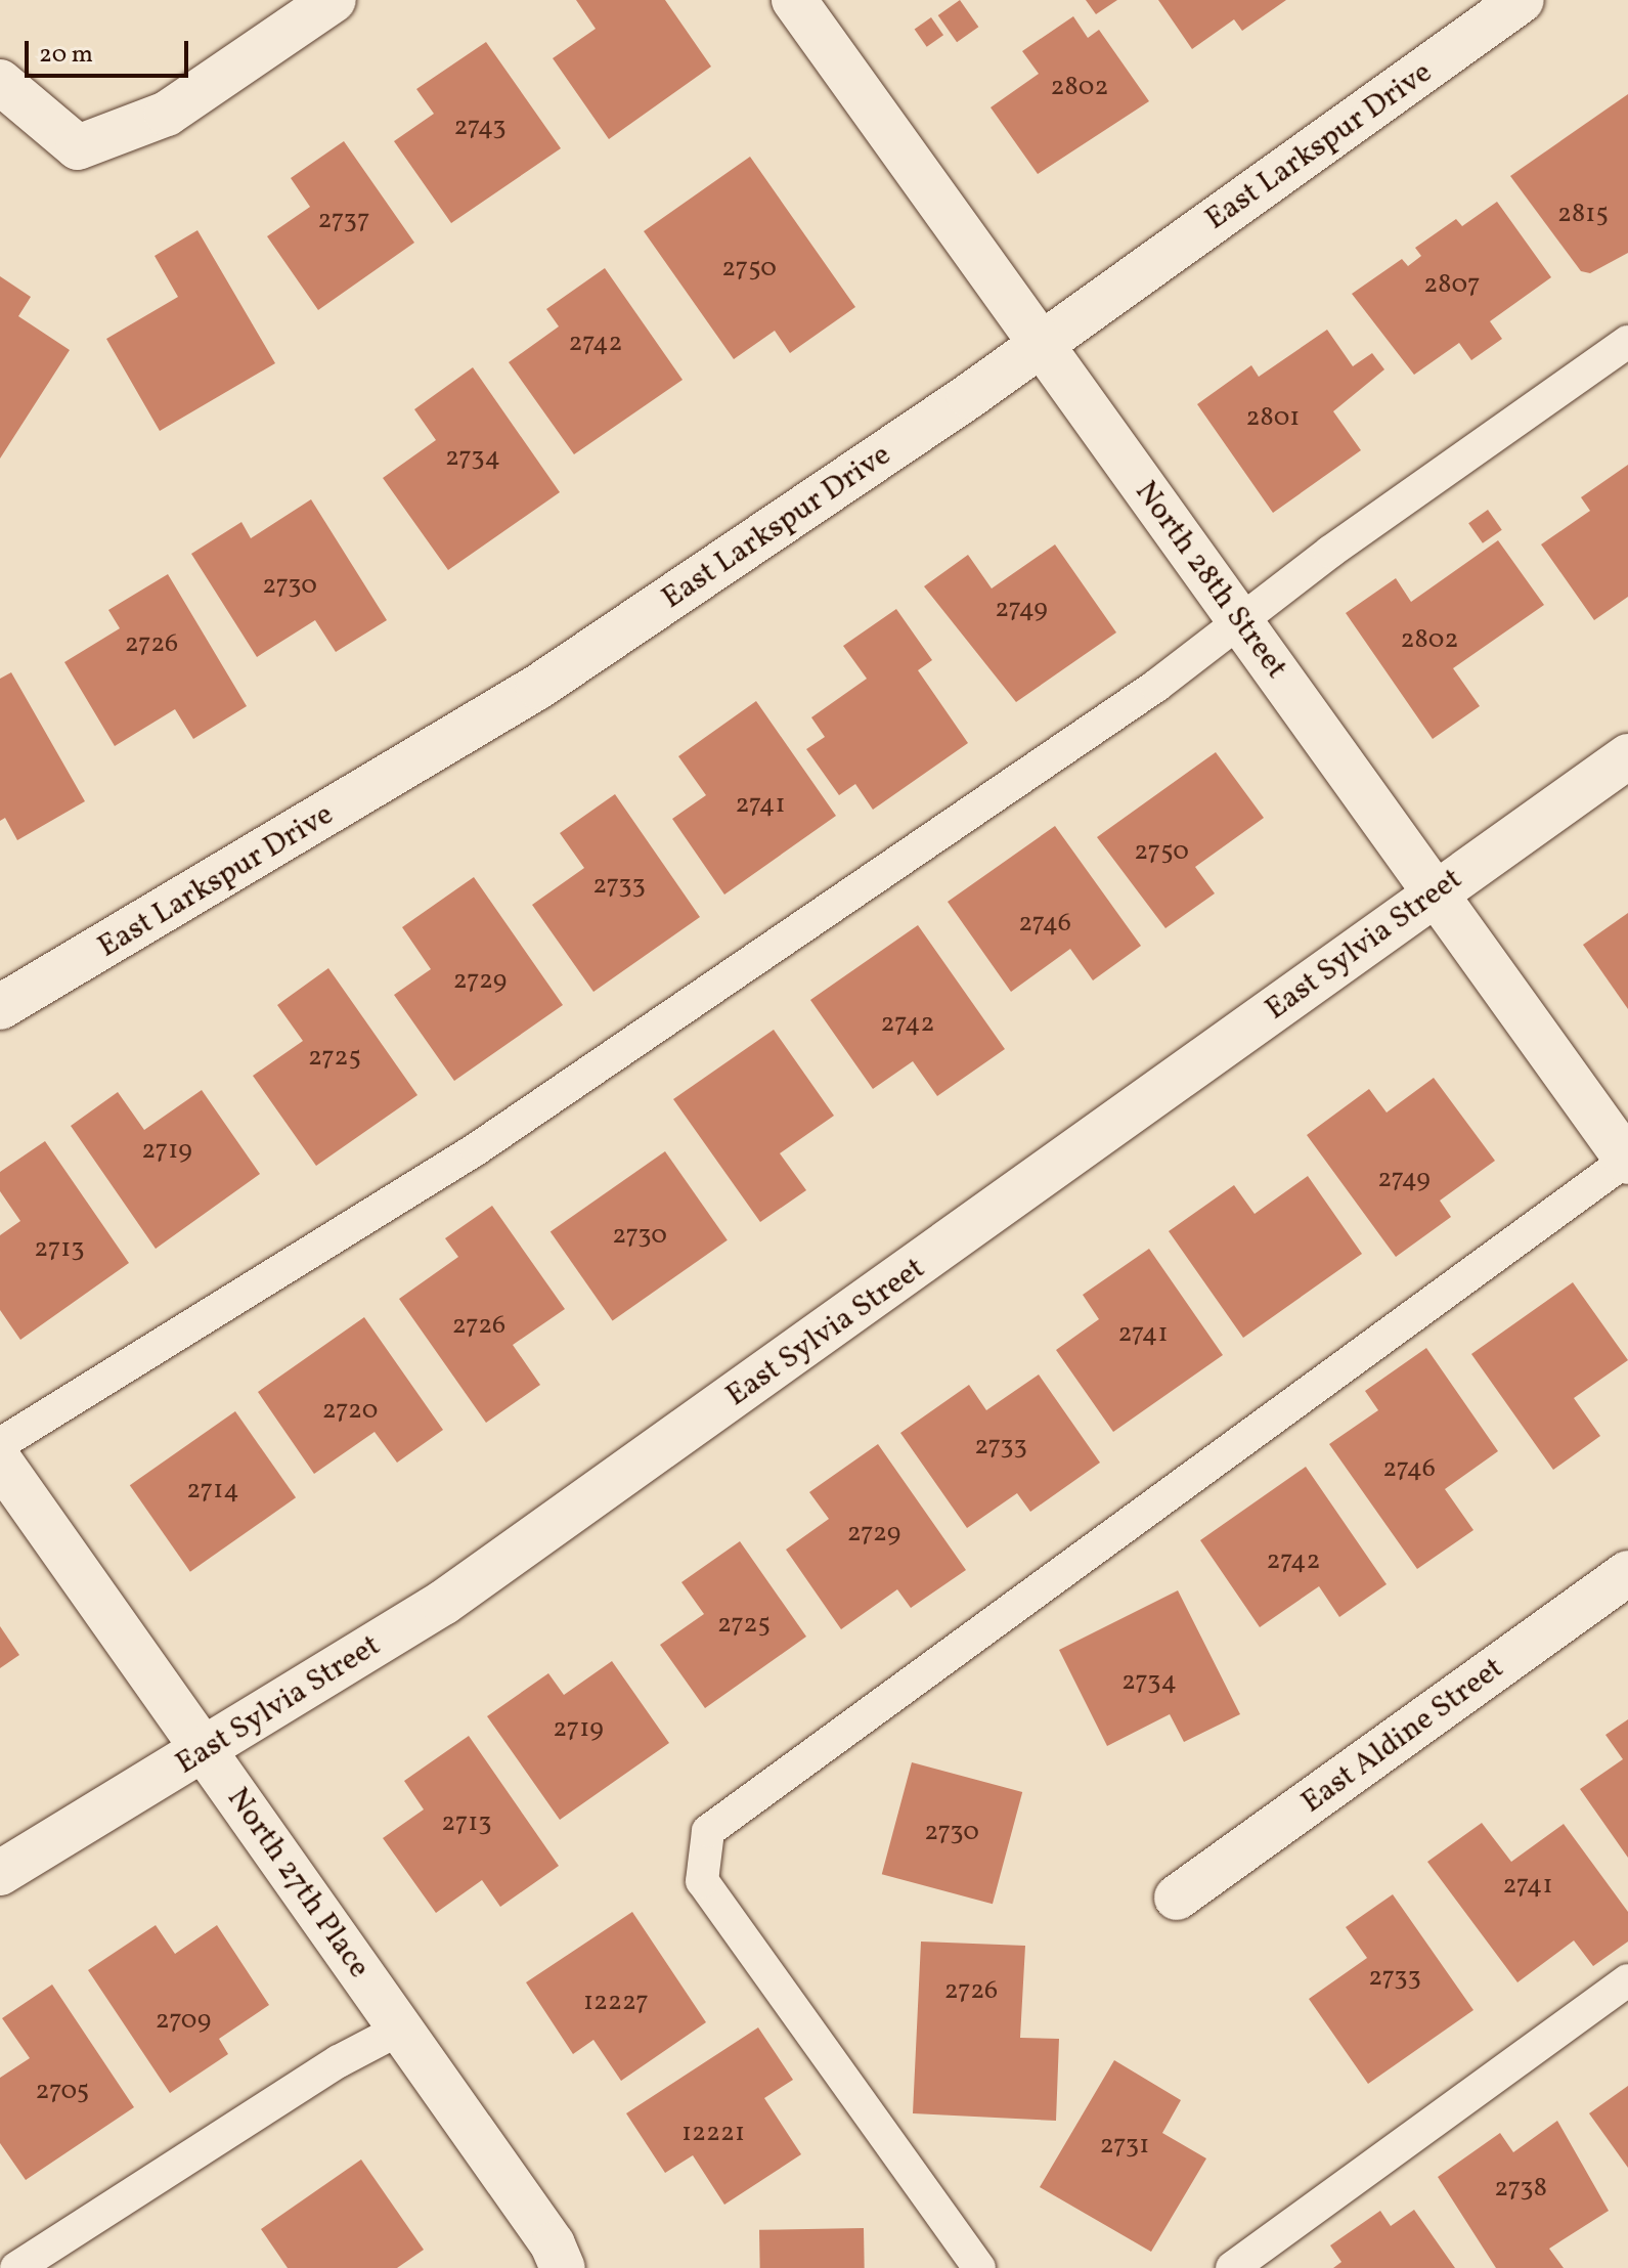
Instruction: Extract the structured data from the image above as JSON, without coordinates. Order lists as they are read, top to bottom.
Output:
{
  "streets": {
    "street": [
      "East Larkspur Drive",
      "North 28th Street",
      "East Sylvia Street",
      "East Aldine Street",
      "North 27th Place"
    ]
  },
  "crossings": [
    ["East Larkspur Drive", "North 28th Street"],
    ["North 28th Street", "East Sylvia Street"],
    ["East Sylvia Street", "North 27th Place"]
  ],
  "house_numbers": [
    "2802",
    "2743",
    "2815",
    "2737",
    "2750",
    "2807",
    "2742",
    "2801",
    "2734",
    "2730",
    "2749",
    "2802",
    "2726",
    "2741",
    "2750",
    "2733",
    "2746",
    "2729",
    "2742",
    "2725",
    "2719",
    "2749",
    "2730",
    "2713",
    "2726",
    "2741",
    "2720",
    "2733",
    "2746",
    "2714",
    "2729",
    "2742",
    "2725",
    "2734",
    "2719",
    "2713",
    "2730",
    "2741",
    "2733",
    "2726",
    "12227",
    "2709",
    "2705",
    "12221",
    "2731",
    "2738"
  ],
  "scale_bar": "20 m"
}
